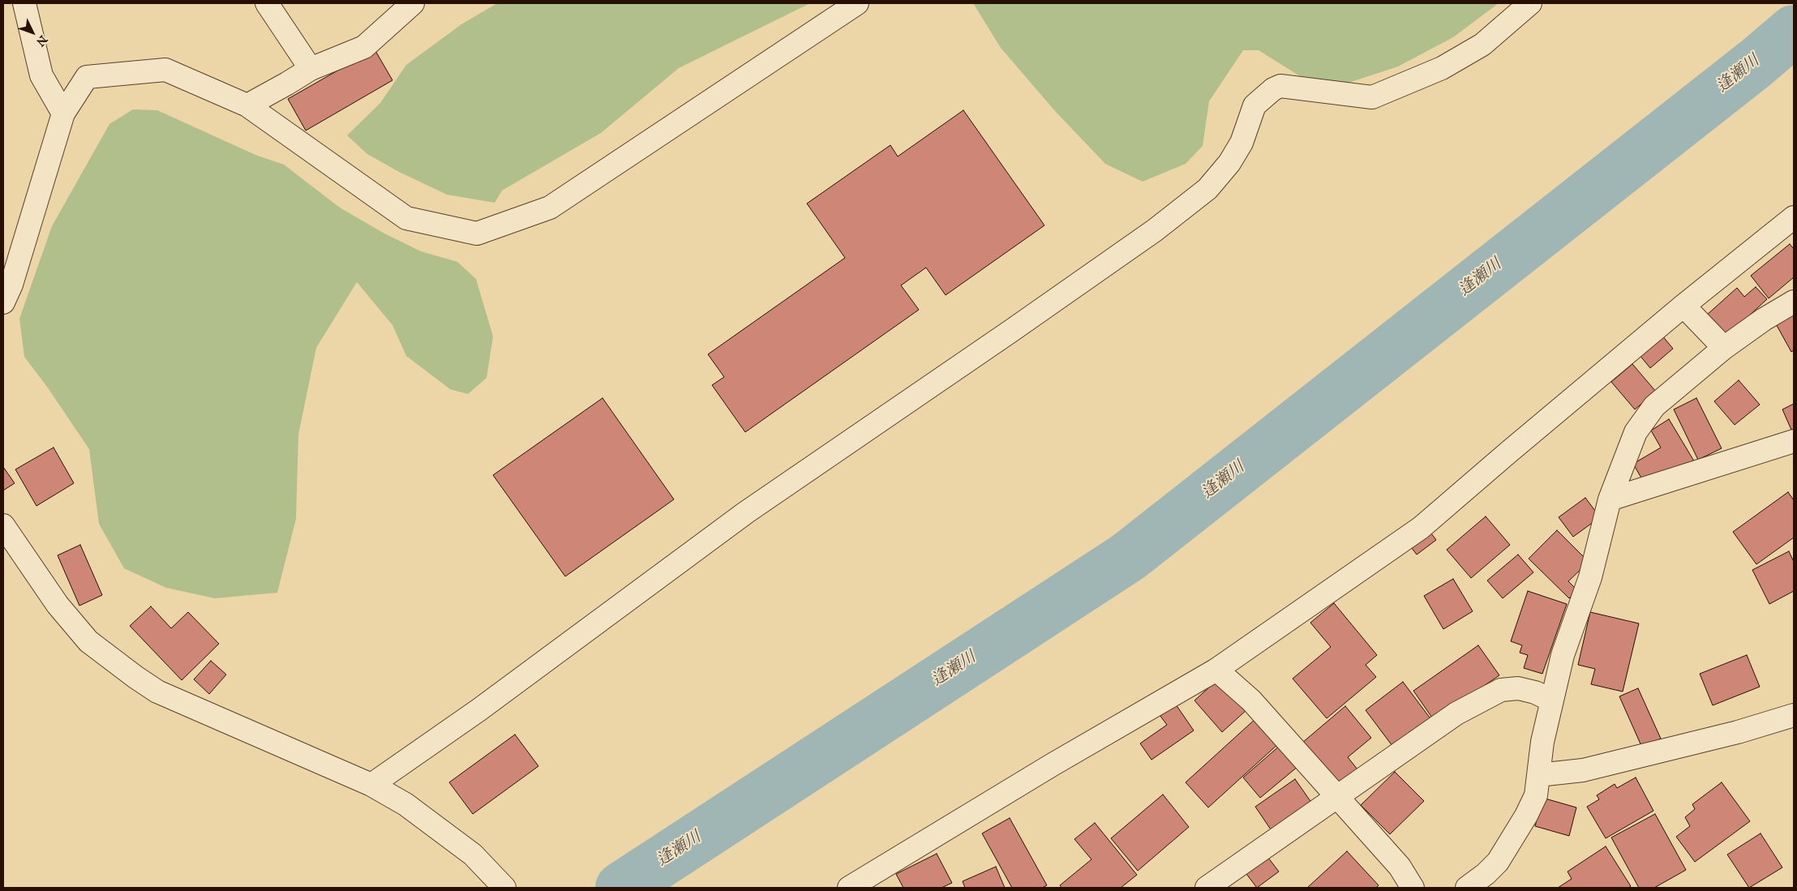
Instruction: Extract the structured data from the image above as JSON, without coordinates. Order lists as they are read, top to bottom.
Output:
{
  "water": ["逢瀬川"],
  "north": "bottom right"
}
